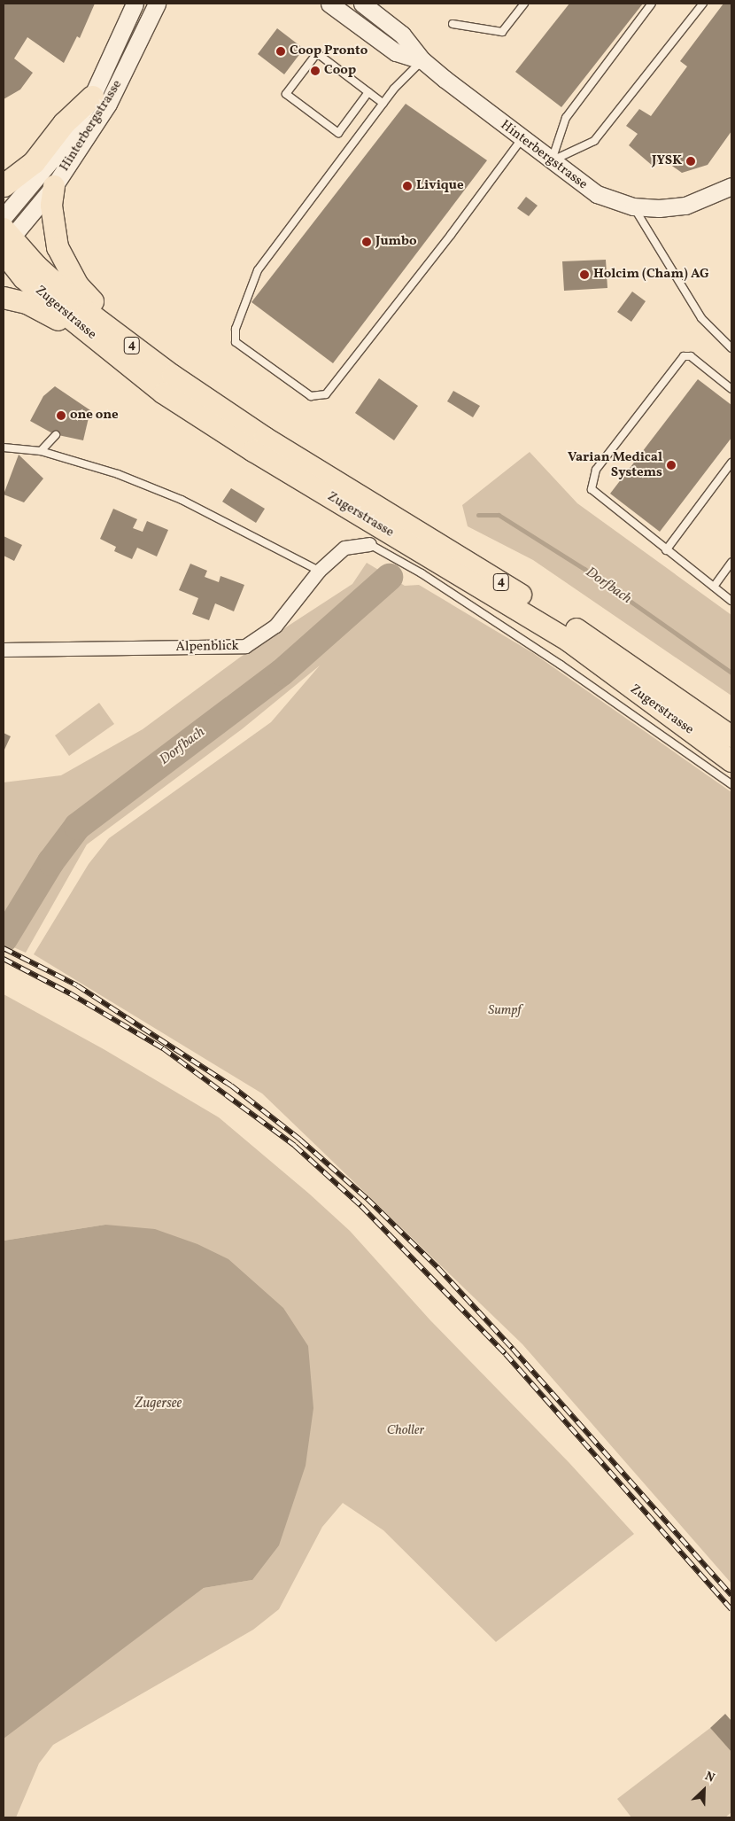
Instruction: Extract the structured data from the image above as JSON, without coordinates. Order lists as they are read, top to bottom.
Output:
{
  "streets": {
    "main road": ["Zugerstrasse", "4"],
    "street": ["Hinterbergstrasse", "Alpenblick"]
  },
  "crossings": [
    ["Hinterbergstrasse", "Zugerstrasse"],
    ["Zugerstrasse", "4"],
    ["Zugerstrasse", "Alpenblick"]
  ],
  "water": ["Dorfbach", "Zugersee"],
  "parks": ["Sumpf", "Choller"],
  "places": [
    "Coop Pronto",
    "Coop",
    "JYSK",
    "Livique",
    "Jumbo",
    "Holcim (Cham) AG",
    "one one",
    "Varian Medical Systems"
  ],
  "north": "top right"
}
